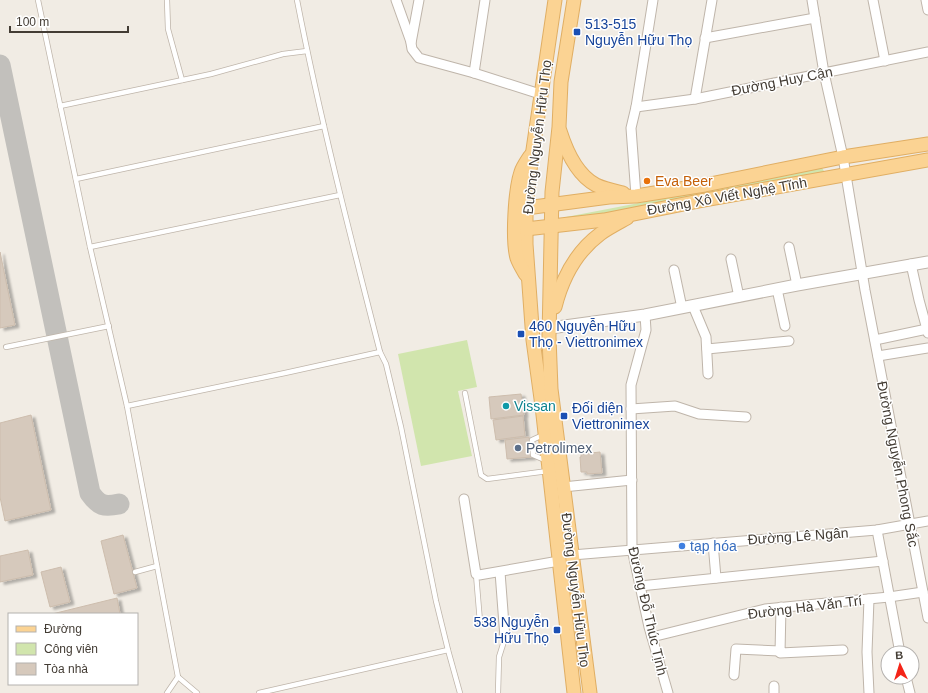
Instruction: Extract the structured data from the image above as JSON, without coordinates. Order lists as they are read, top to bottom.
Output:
{
  "streets": {
    "main road": ["Đường Nguyễn Hữu Thọ", "Đường Xô Viết Nghệ Tĩnh"],
    "street": [
      "Đường Huy Cận",
      "Đường Nguyễn Phong Sắc",
      "Đường Lê Ngân",
      "Đường Hà Văn Trí",
      "Đường Đỗ Thúc Tịnh"
    ]
  },
  "crossings": [
    ["Đường Huy Cận", "Đường Nguyễn Phong Sắc"],
    ["Đường Nguyễn Hữu Thọ", "Đường Xô Viết Nghệ Tĩnh"],
    ["Đường Nguyễn Hữu Thọ", "Đường Lê Ngân"],
    ["Đường Xô Viết Nghệ Tĩnh", "Đường Nguyễn Phong Sắc"],
    ["Đường Nguyễn Phong Sắc", "Đường Lê Ngân"],
    ["Đường Nguyễn Phong Sắc", "Đường Hà Văn Trí"],
    ["Đường Lê Ngân", "Đường Đỗ Thúc Tịnh"],
    ["Đường Hà Văn Trí", "Đường Đỗ Thúc Tịnh"]
  ],
  "places": {
    "transit": [
      "513-515 Nguyễn Hữu Thọ",
      "460 Nguyễn Hữu Thọ - Viettronimex",
      "Đối diện Viettronimex",
      "538 Nguyễn Hữu Thọ"
    ],
    "other": [
      "Eva Beer",
      "Vissan",
      "Petrolimex",
      "tạp hóa"
    ]
  },
  "legend": ["Đường", "Công viên", "Tòa nhà"],
  "scale_bar": "100 m",
  "north": "top"
}
